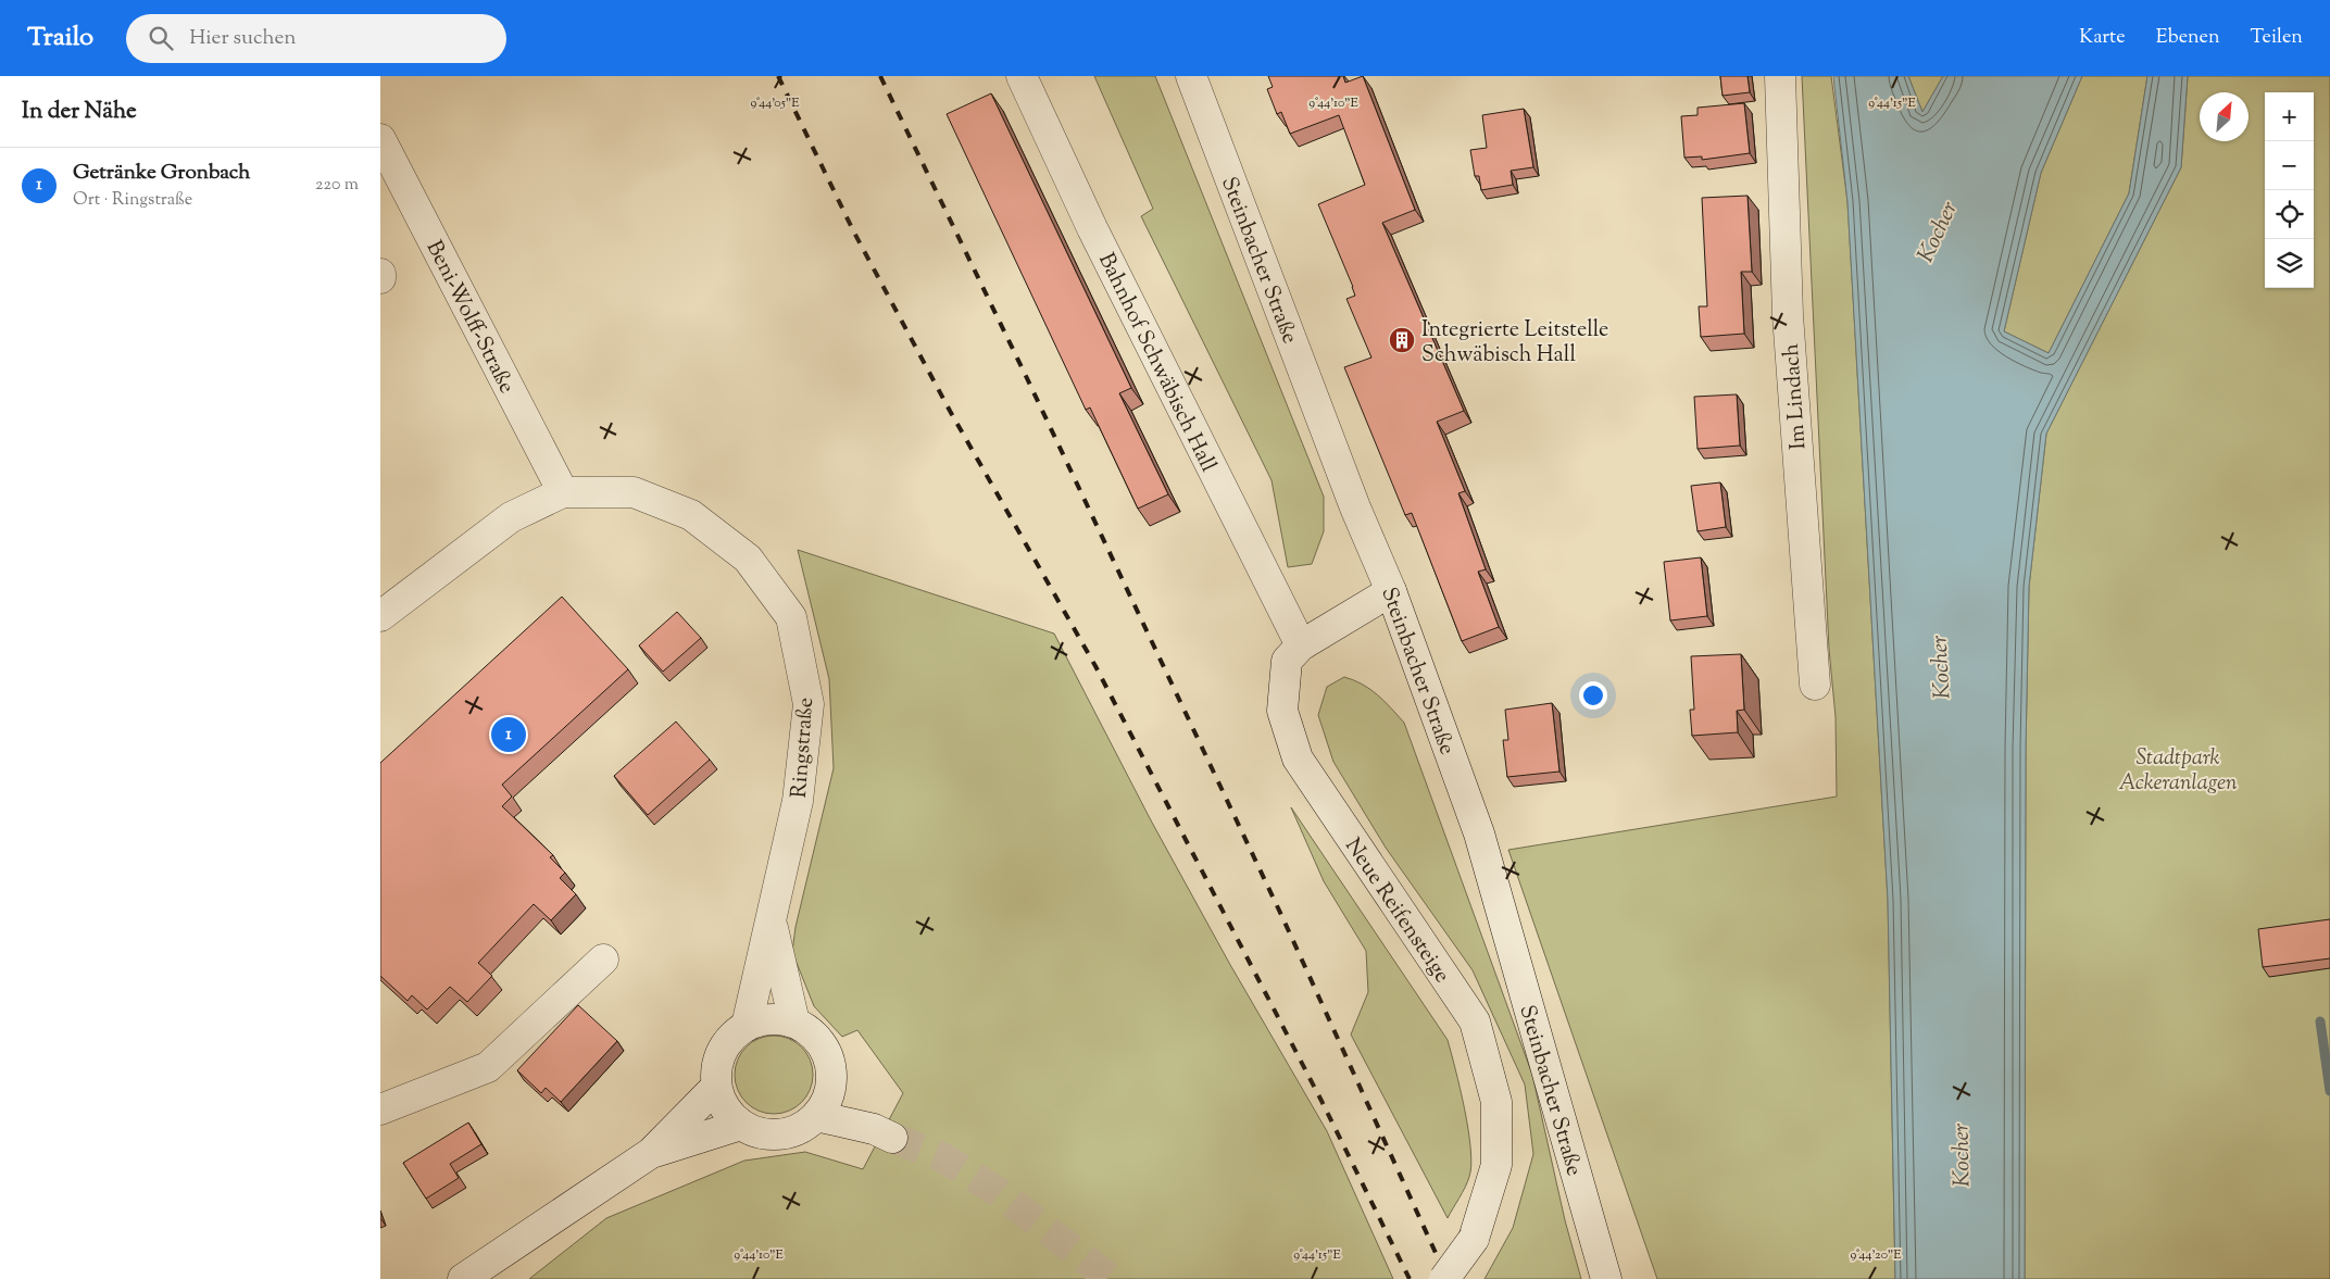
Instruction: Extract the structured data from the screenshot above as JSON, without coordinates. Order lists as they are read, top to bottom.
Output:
{
  "streets": {
    "street": [
      "Steinbacher Straße",
      "Beni-Wolff-Straße",
      "Bahnhof Schwäbisch Hall",
      "Im Lindach",
      "Ringstraße",
      "Neue Reifensteige"
    ]
  },
  "crossings": [
    ["Steinbacher Straße", "Neue Reifensteige"],
    ["Beni-Wolff-Straße", "Ringstraße"],
    ["Bahnhof Schwäbisch Hall", "Neue Reifensteige"]
  ],
  "water": ["Kocher"],
  "parks": ["Stadtpark Ackeranlagen"],
  "places": {
    "building": ["Integrierte Leitstelle Schwäbisch Hall"]
  },
  "north": "top right",
  "page": {
    "header": "Trailo",
    "search": "Hier suchen",
    "nav": ["Karte", "Ebenen", "Teilen"],
    "heading": "In der Nähe",
    "map_buttons": ["+", "−"],
    "list": [
      {
        "mark": "1",
        "name": "Getränke Gronbach",
        "note": "Ort · Ringstraße",
        "value": "220 m"
      }
    ],
    "pins": "1"
  },
  "coordinates": [
    "9°44'05\"E",
    "9°44'10\"E",
    "9°44'15\"E",
    "9°44'20\"E"
  ]
}
